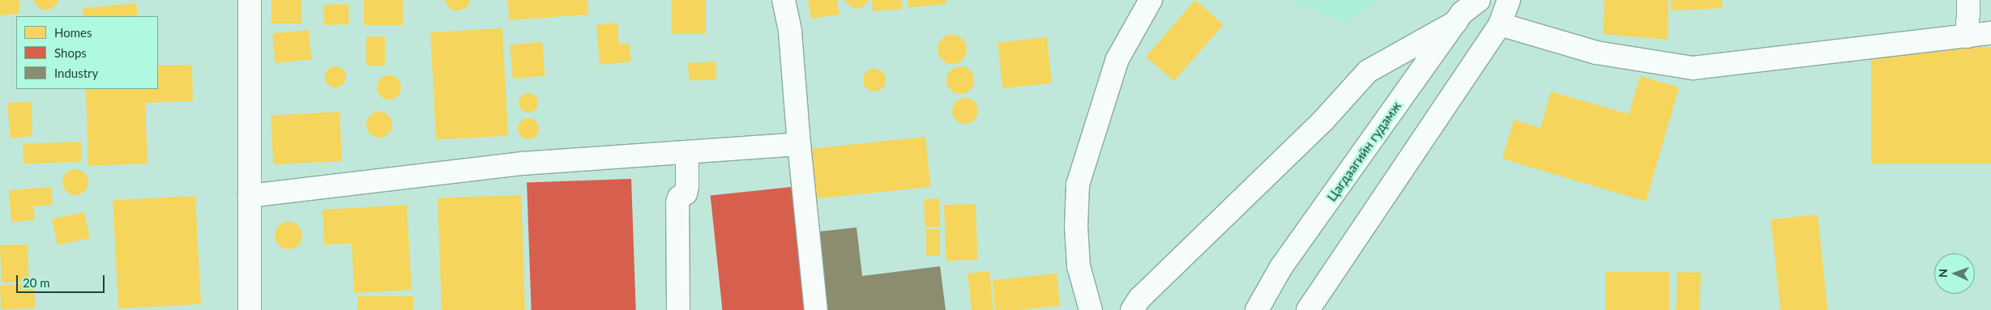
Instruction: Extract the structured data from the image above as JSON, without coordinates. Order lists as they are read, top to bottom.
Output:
{
  "streets": {
    "street": ["Цагдаагийн гудамж"]
  },
  "legend": ["Homes", "Shops", "Industry"],
  "scale_bar": "20 m",
  "north": "left"
}
